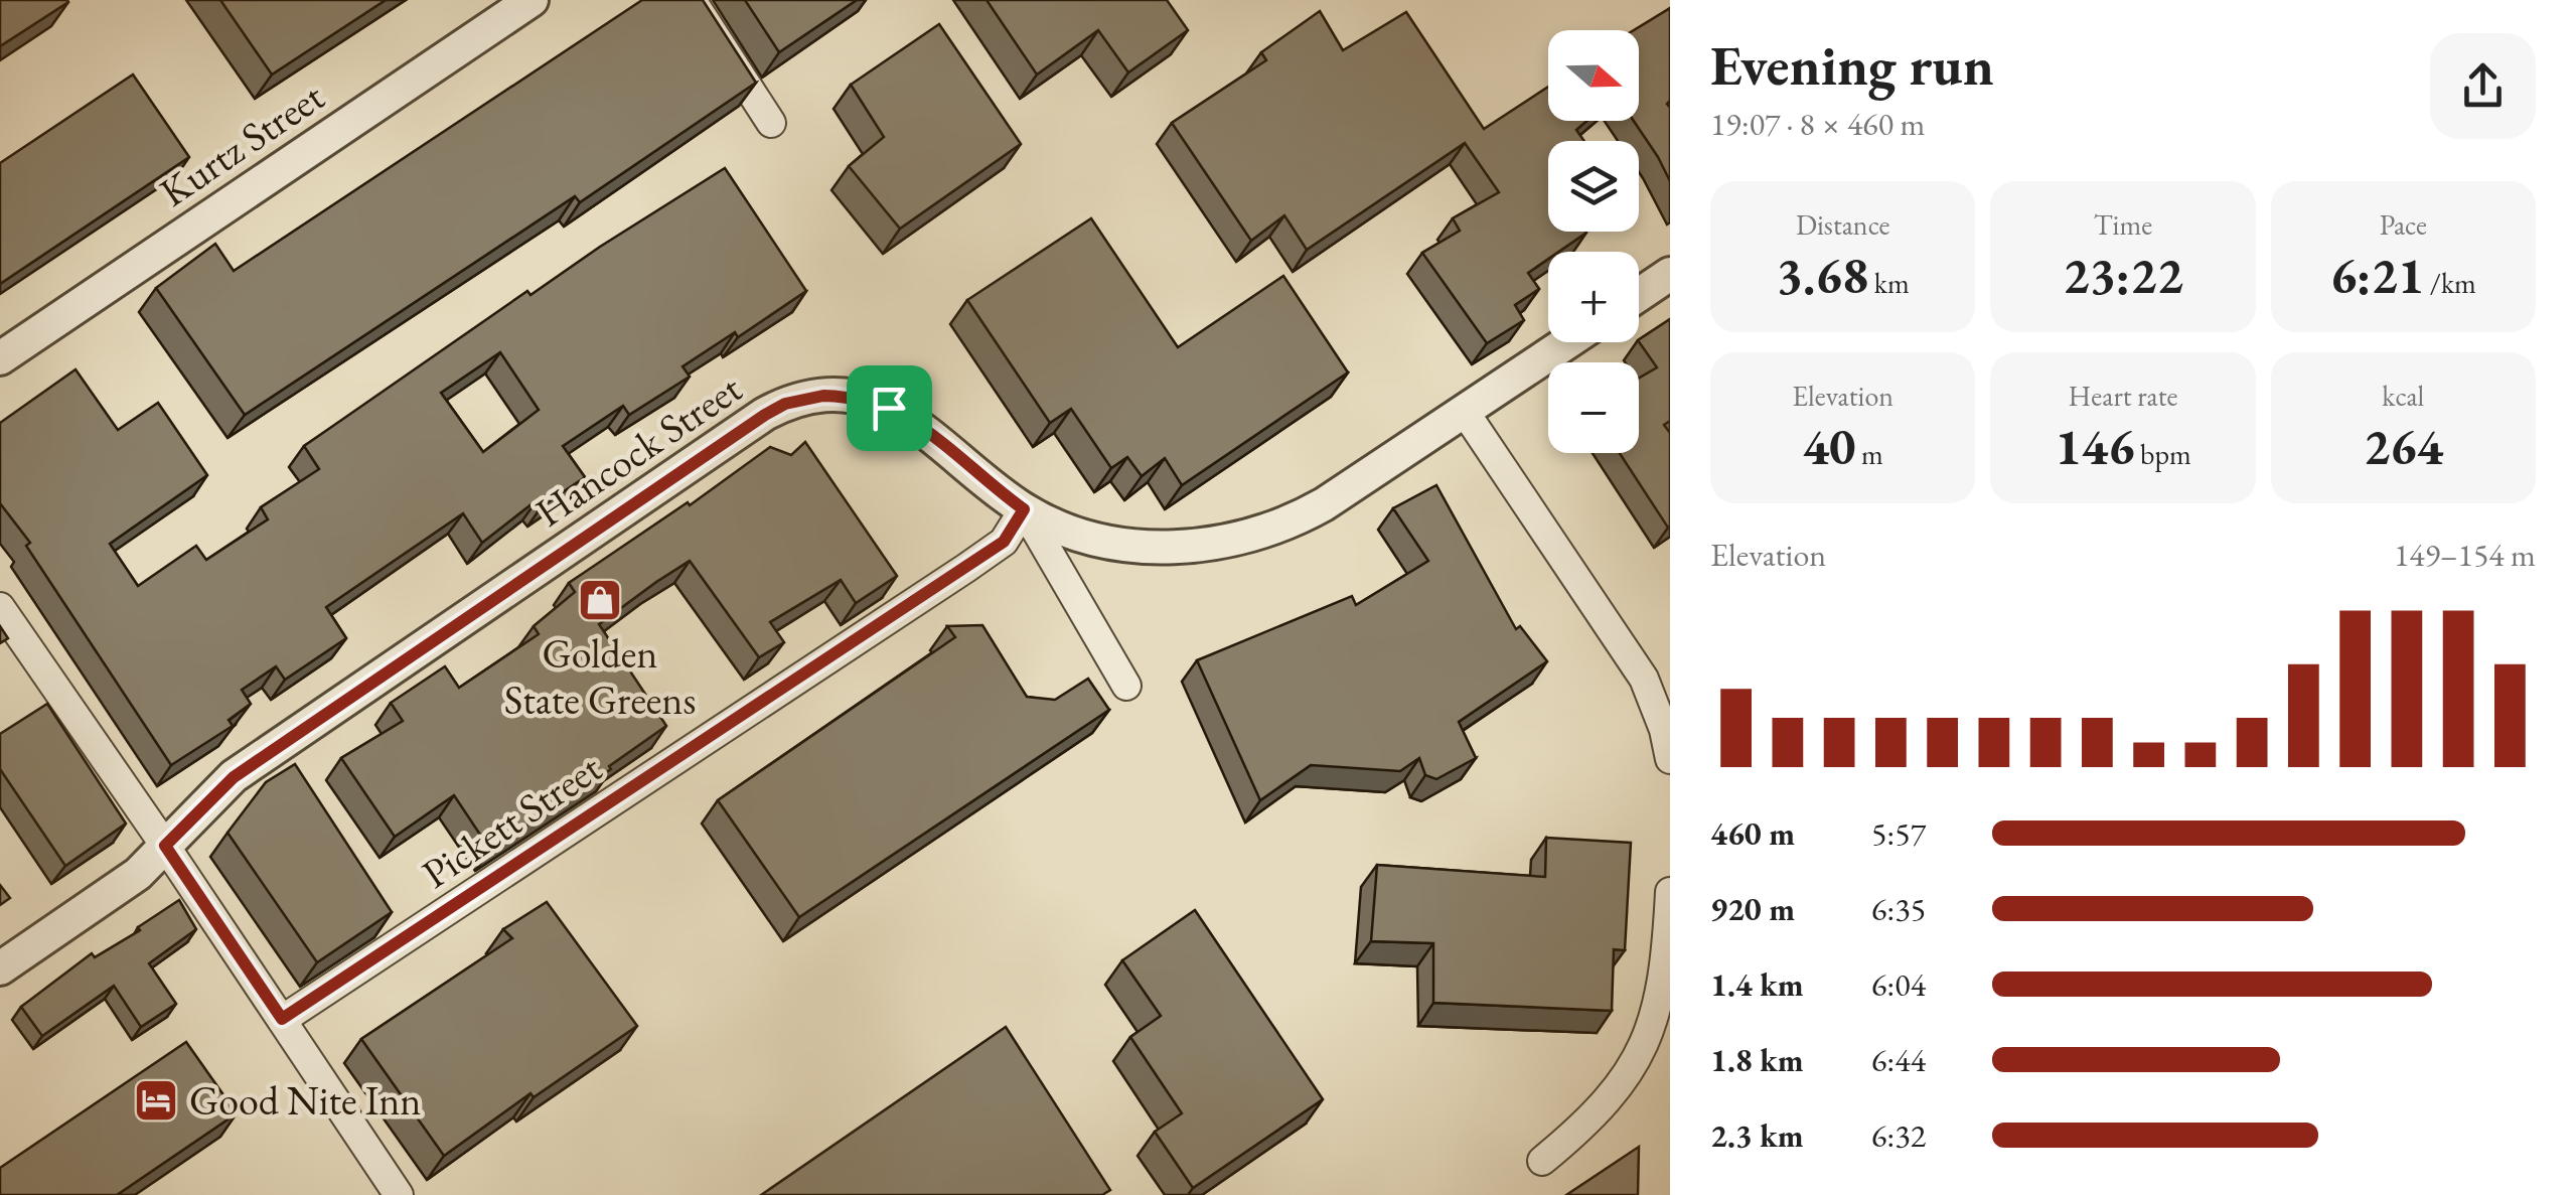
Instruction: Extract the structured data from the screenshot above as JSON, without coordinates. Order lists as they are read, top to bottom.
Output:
{
  "streets": {
    "street": ["Kurtz Street", "Hancock Street", "Pickett Street"]
  },
  "crossings": [
    ["Hancock Street", "Pickett Street"]
  ],
  "places": {
    "shop": ["Golden State Greens"],
    "hotel": ["Good Nite Inn"]
  },
  "north": "right",
  "page": {
    "heading": ["Evening run", "19:07 · 8 × 460 m"],
    "map_buttons": ["+", "−"],
    "stats": [
      ["Distance", "3.68 km"],
      ["Time", "23:22"],
      ["Pace", "6:21 /km"],
      ["Elevation", "40 m"],
      ["Heart rate", "146 bpm"],
      ["kcal", "264"]
    ],
    "chart": ["Elevation", "149–154 m"],
    "list": [
      {
        "name": "460 m",
        "note": "5:57"
      },
      {
        "name": "920 m",
        "note": "6:35"
      },
      {
        "name": "1.4 km",
        "note": "6:04"
      },
      {
        "name": "1.8 km",
        "note": "6:44"
      },
      {
        "name": "2.3 km",
        "note": "6:32"
      }
    ]
  }
}
